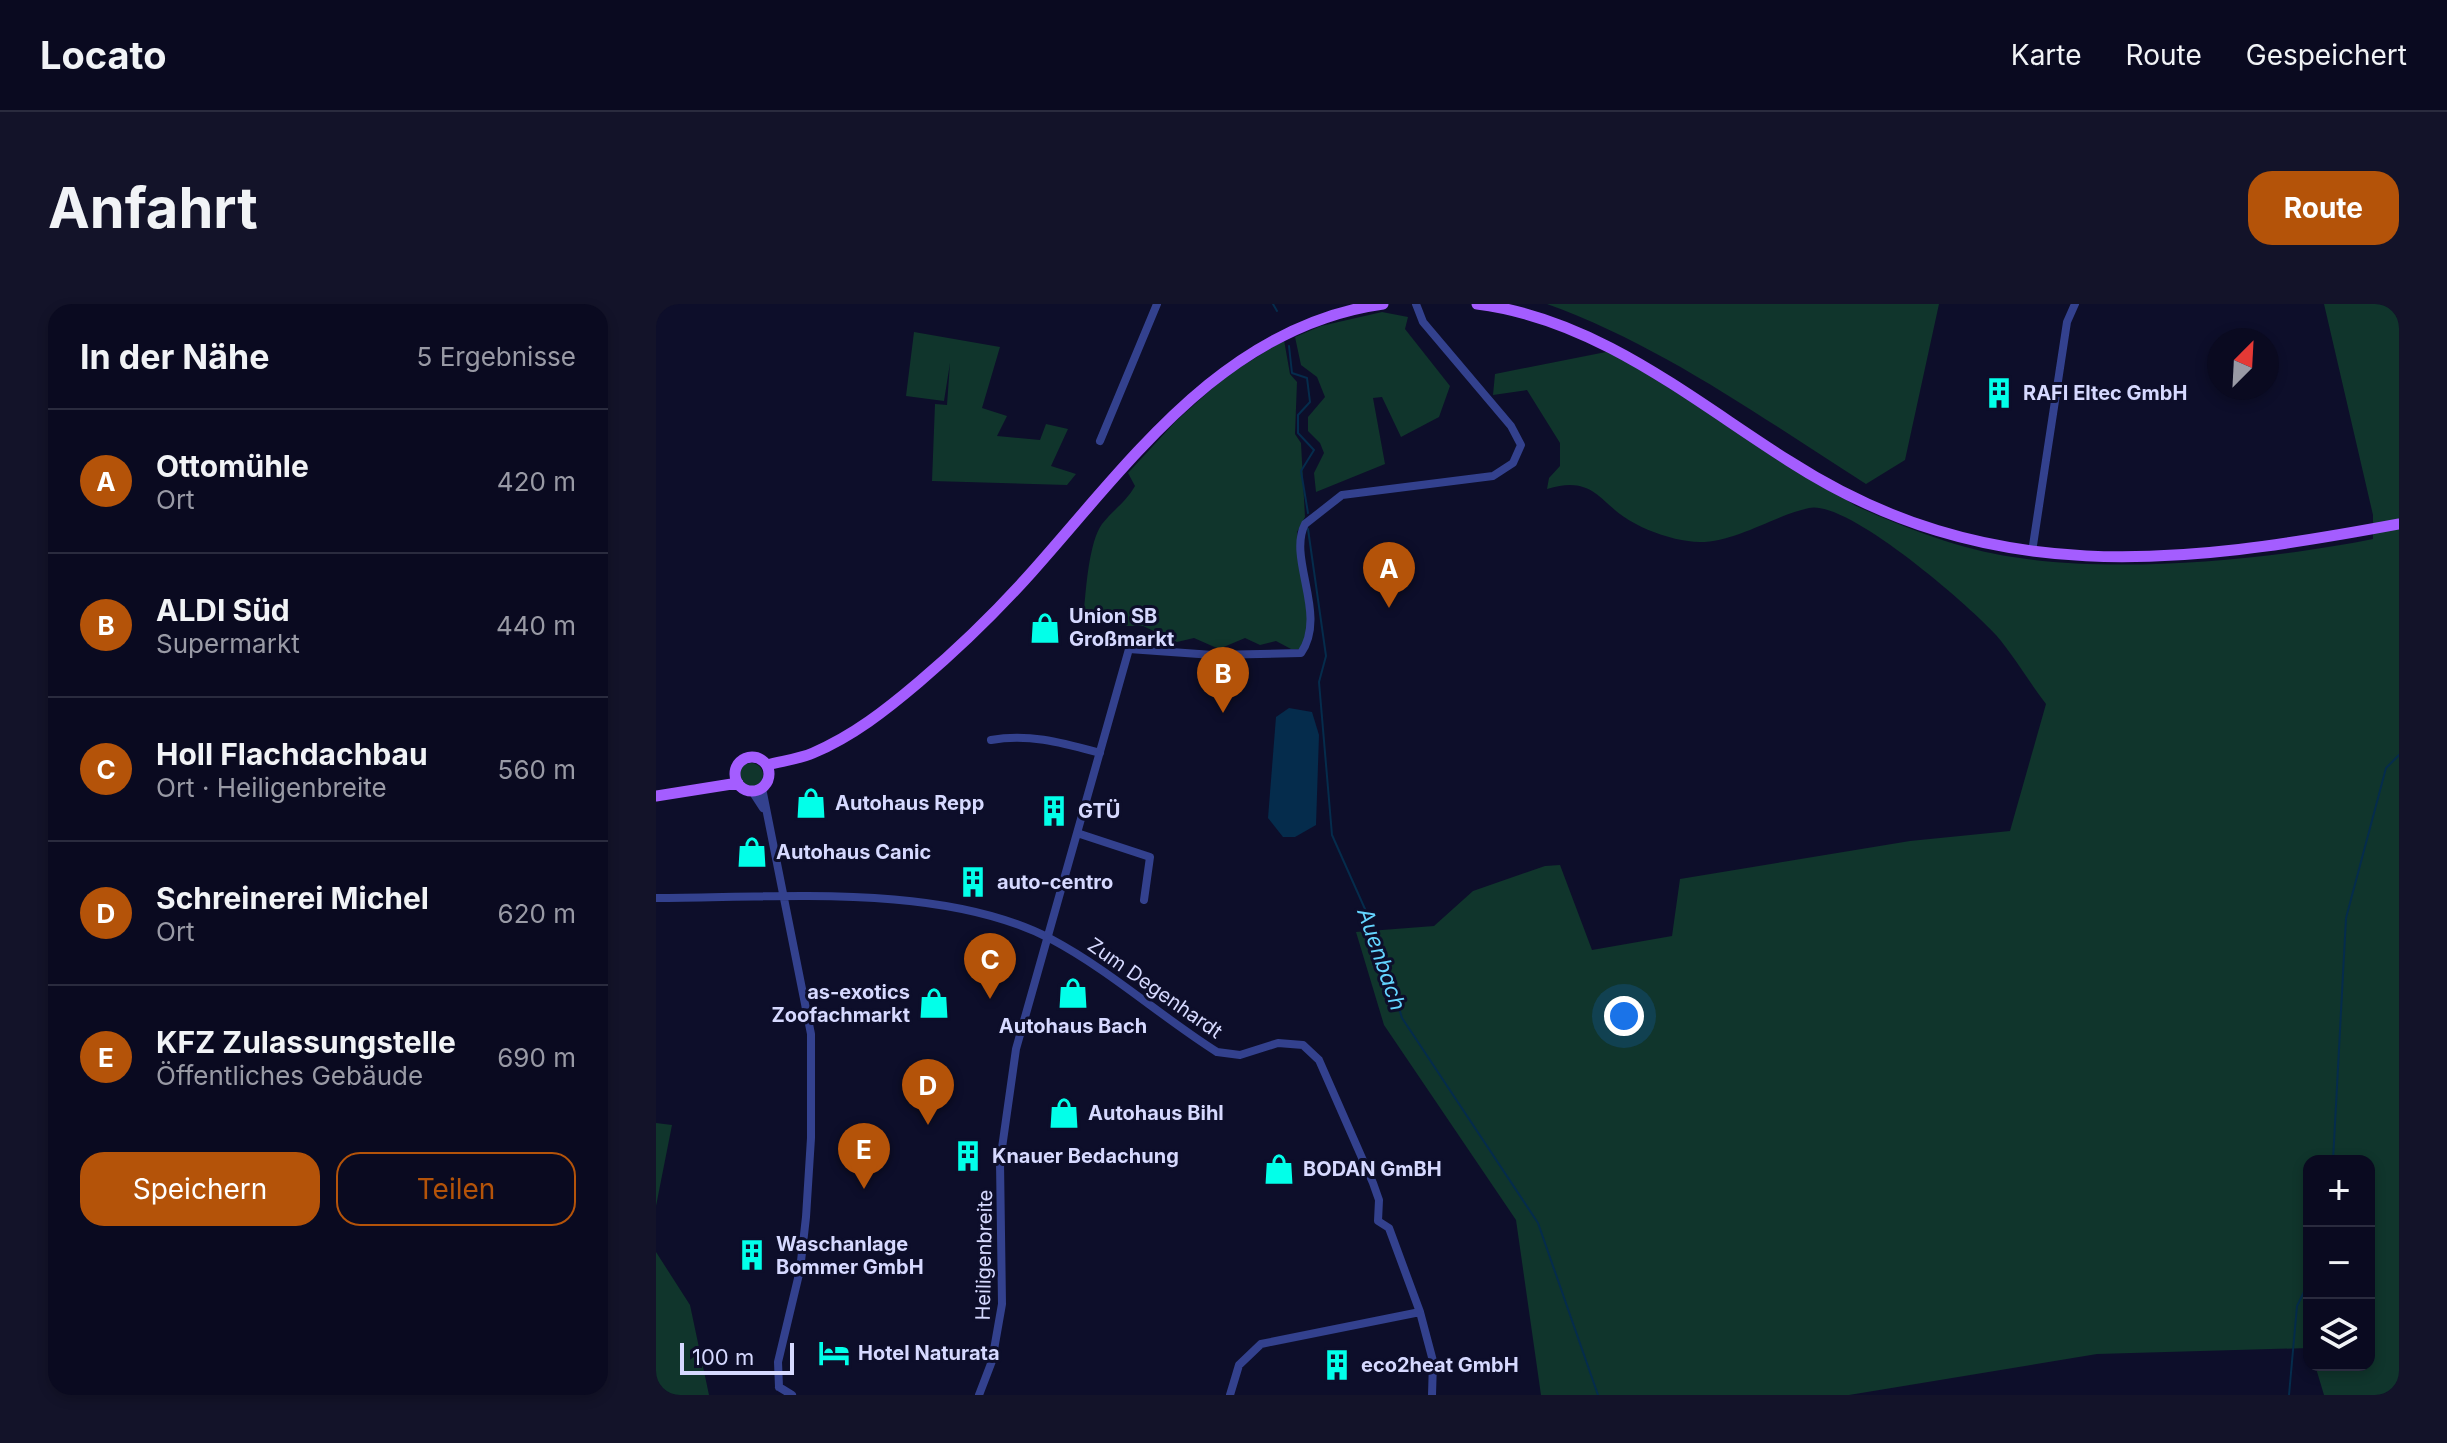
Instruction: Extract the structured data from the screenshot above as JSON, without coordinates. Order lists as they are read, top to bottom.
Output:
{
  "streets": {
    "street": ["Zum Degenhardt", "Heiligenbreite"]
  },
  "crossings": [
    ["Zum Degenhardt", "Heiligenbreite"]
  ],
  "water": ["Auenbach"],
  "places": {
    "building": [
      "RAFI Eltec GmbH",
      "GTÜ",
      "auto-centro",
      "Knauer Bedachung",
      "Waschanlage Bommer GmbH",
      "eco2heat GmbH"
    ],
    "shop": [
      "Union SB Großmarkt",
      "Autohaus Repp",
      "Autohaus Canic",
      "Autohaus Bach",
      "as-exotics Zoofachmarkt",
      "Autohaus Bihl",
      "BODAN GmBH"
    ],
    "hotel": ["Hotel Naturata"]
  },
  "scale_bar": "100 m",
  "north": "top right",
  "page": {
    "header": "Locato",
    "nav": ["Karte", "Route", "Gespeichert"],
    "buttons": [
      "Route",
      ["Speichern", "Teilen"]
    ],
    "title": "Anfahrt",
    "heading": ["In der Nähe", "5 Ergebnisse"],
    "list": [
      {
        "mark": "A",
        "name": "Ottomühle",
        "note": "Ort",
        "value": "420 m"
      },
      {
        "mark": "B",
        "name": "ALDI Süd",
        "note": "Supermarkt",
        "value": "440 m"
      },
      {
        "mark": "C",
        "name": "Holl Flachdachbau",
        "note": "Ort · Heiligenbreite",
        "value": "560 m"
      },
      {
        "mark": "D",
        "name": "Schreinerei Michel",
        "note": "Ort",
        "value": "620 m"
      },
      {
        "mark": "E",
        "name": "KFZ Zulassungstelle",
        "note": "Öffentliches Gebäude",
        "value": "690 m"
      }
    ],
    "pins": [
      "A",
      "B",
      "C",
      "D",
      "E"
    ],
    "map_buttons": ["+", "−"],
    "scale": "100 m"
  }
}
